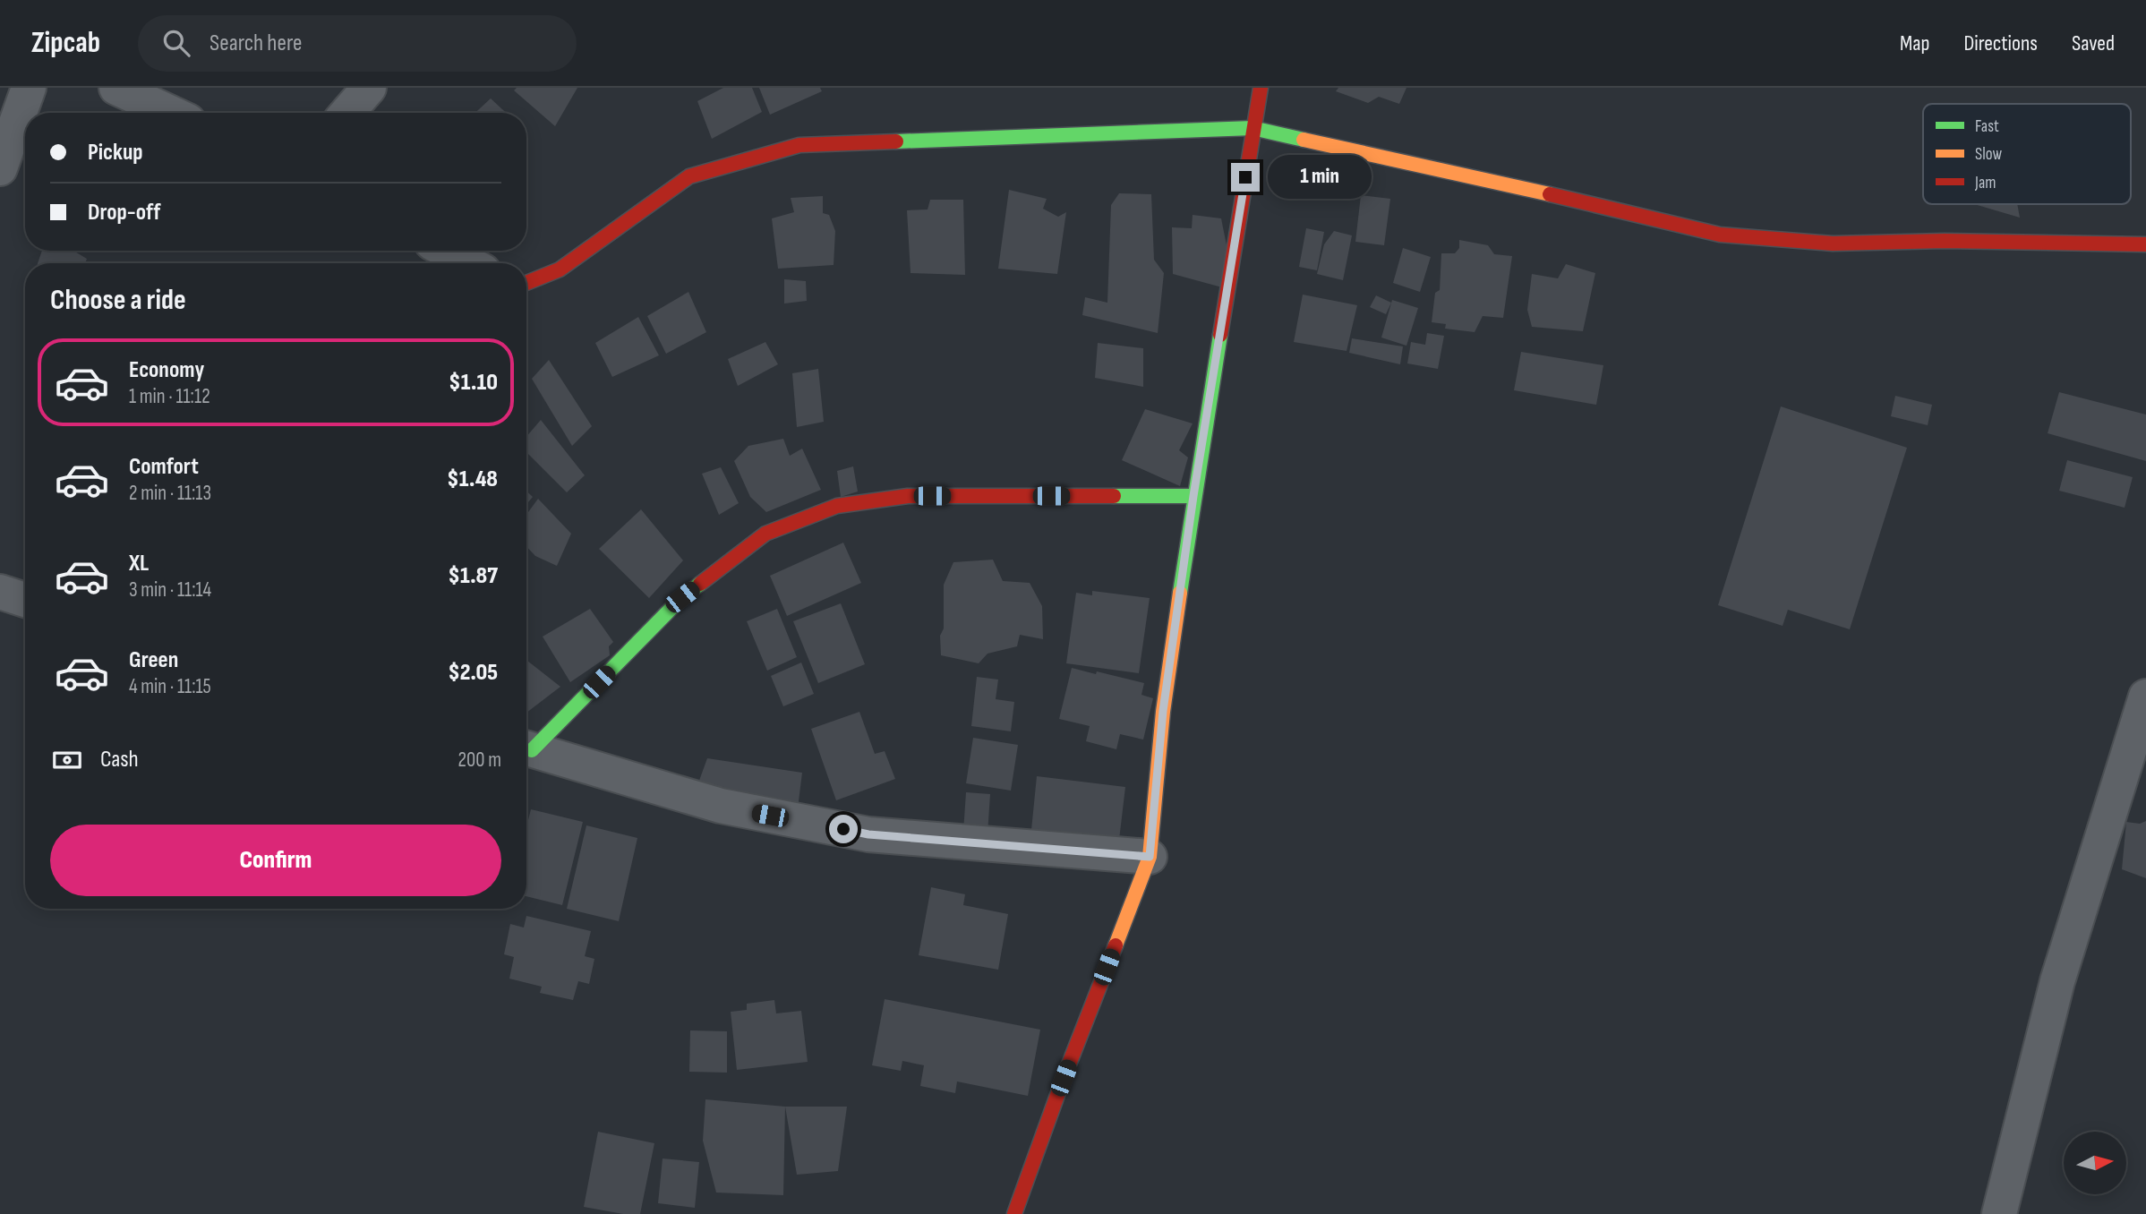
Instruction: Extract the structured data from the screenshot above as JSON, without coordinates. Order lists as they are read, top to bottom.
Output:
{
  "legend": ["Fast", "Slow", "Jam"],
  "north": "right",
  "page": {
    "header": "Zipcab",
    "search": "Search here",
    "nav": ["Map", "Directions", "Saved"],
    "banner": ["Pickup", "Drop-off"],
    "bubble": "1 min",
    "heading": "Choose a ride",
    "list": [
      {
        "name": "Economy",
        "note": "1 min · 11:12",
        "value": "$1.10"
      },
      {
        "name": "Comfort",
        "note": "2 min · 11:13",
        "value": "$1.48"
      },
      {
        "name": "XL",
        "note": "3 min · 11:14",
        "value": "$1.87"
      },
      {
        "name": "Green",
        "note": "4 min · 11:15",
        "value": "$2.05"
      }
    ],
    "pay": ["Cash", "200 m"],
    "buttons": "Confirm"
  }
}
